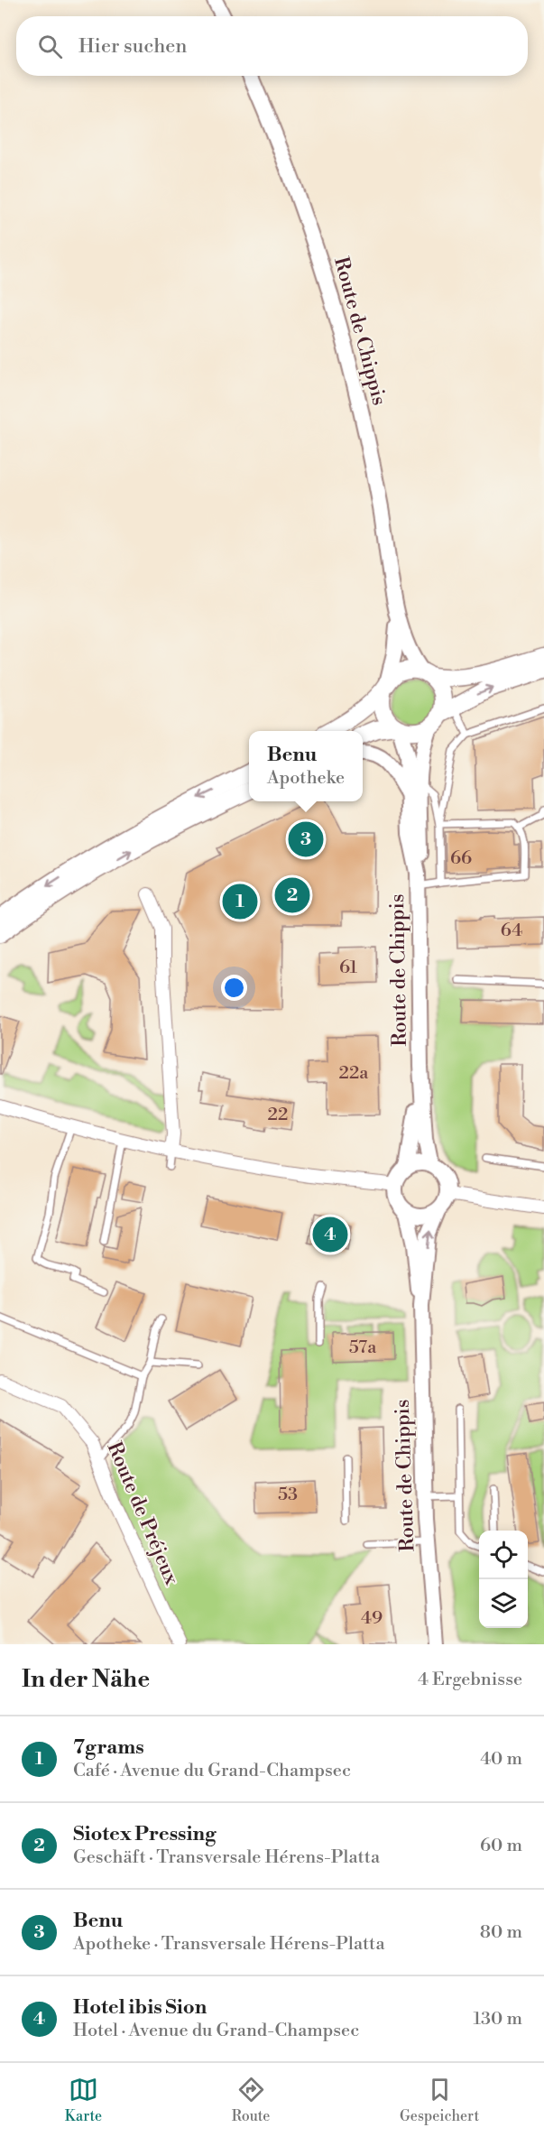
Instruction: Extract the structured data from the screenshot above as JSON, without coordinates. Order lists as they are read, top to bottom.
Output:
{
  "streets": {
    "street": ["Route de Chippis", "Route de Préjeux"]
  },
  "house_numbers": [
    "66",
    "64",
    "61",
    "22a",
    "22",
    "57a",
    "53",
    "49"
  ],
  "page": {
    "search": "Hier suchen",
    "popup": ["Benu", "Apotheke"],
    "pins": [
      "3",
      "2",
      "1",
      "4"
    ],
    "heading": ["In der Nähe", "4 Ergebnisse"],
    "list": [
      {
        "mark": "1",
        "name": "7grams",
        "note": "Café · Avenue du Grand-Champsec",
        "value": "40 m"
      },
      {
        "mark": "2",
        "name": "Siotex Pressing",
        "note": "Geschäft · Transversale Hérens-Platta",
        "value": "60 m"
      },
      {
        "mark": "3",
        "name": "Benu",
        "note": "Apotheke · Transversale Hérens-Platta",
        "value": "80 m"
      },
      {
        "mark": "4",
        "name": "Hotel ibis Sion",
        "note": "Hotel · Avenue du Grand-Champsec",
        "value": "130 m"
      }
    ],
    "nav": ["Karte", "Route", "Gespeichert"]
  }
}
